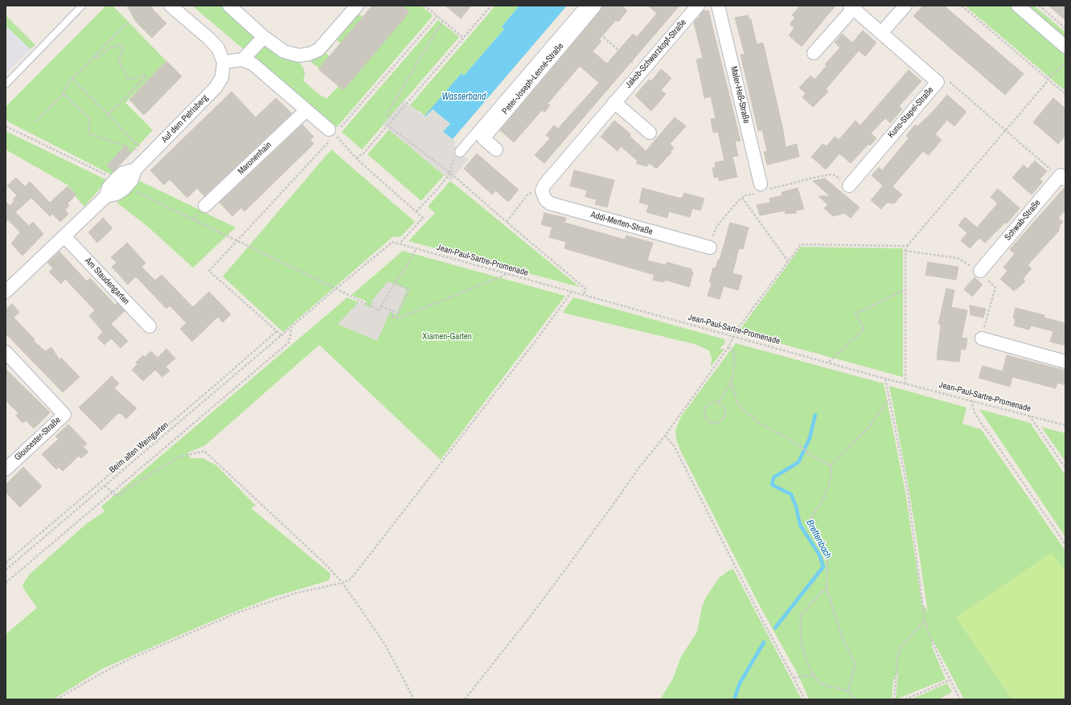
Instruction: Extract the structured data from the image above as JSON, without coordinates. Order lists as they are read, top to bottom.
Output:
{
  "streets": {
    "street": [
      "Jakob-Schwarzkopf-Straße",
      "Peter-Joseph-Lenné-Straße",
      "Maler-Heß-Straße",
      "Kuno-Stapel-Straße",
      "Auf dem Petrisberg",
      "Maronenhain",
      "Schwab-Straße",
      "Addi-Merten-Straße",
      "Am Staudengarten",
      "Gloucester-Straße"
    ],
    "path": ["Jean-Paul-Sartre-Promenade", "Beim alten Weingarten"]
  },
  "crossings": [
    ["Jakob-Schwarzkopf-Straße", "Addi-Merten-Straße"],
    ["Auf dem Petrisberg", "Am Staudengarten"],
    ["Jean-Paul-Sartre-Promenade", "Beim alten Weingarten"]
  ],
  "water": ["Wasserband", "Brettenbach"],
  "parks": ["Xiamen-Garten"]
}
